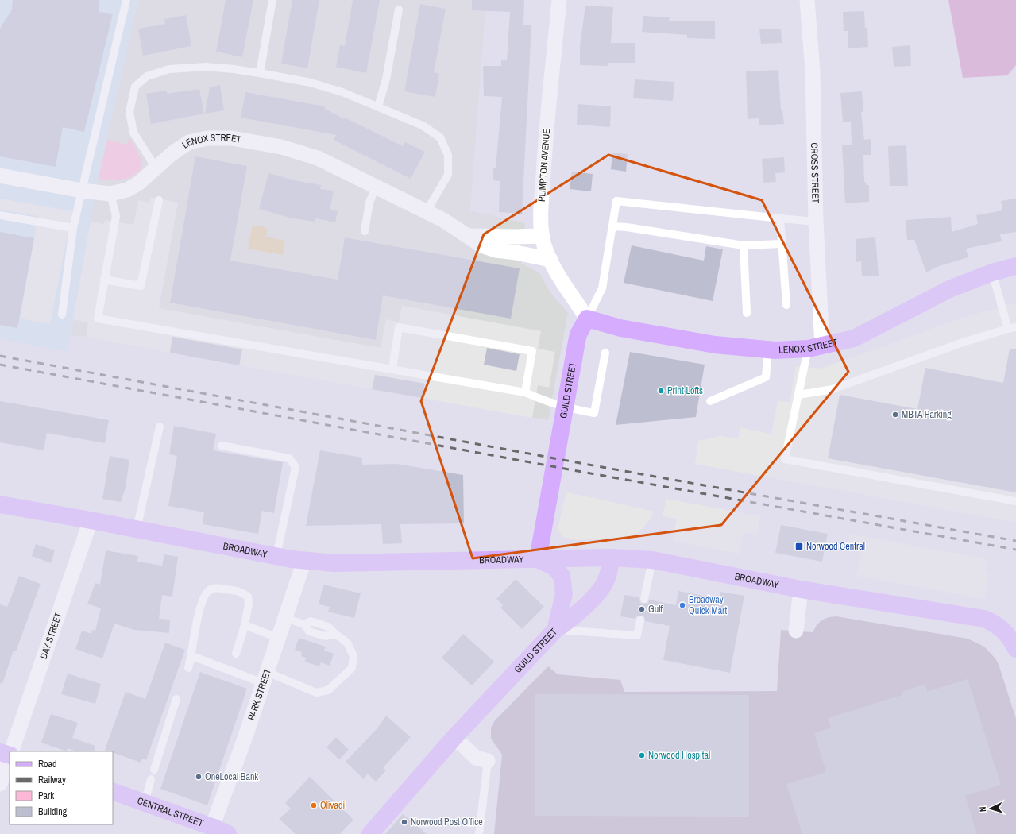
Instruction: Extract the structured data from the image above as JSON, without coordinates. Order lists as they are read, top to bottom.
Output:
{
  "streets": {
    "street": [
      "LENOX STREET",
      "PLIMPTON AVENUE",
      "CROSS STREET",
      "GUILD STREET",
      "BROADWAY",
      "DAY STREET",
      "PARK STREET",
      "CENTRAL STREET"
    ]
  },
  "crossings": [
    ["LENOX STREET", "PLIMPTON AVENUE"],
    ["LENOX STREET", "CROSS STREET"],
    ["LENOX STREET", "GUILD STREET"],
    ["PLIMPTON AVENUE", "GUILD STREET"],
    ["GUILD STREET", "BROADWAY"],
    ["BROADWAY", "DAY STREET"],
    ["BROADWAY", "PARK STREET"],
    ["PARK STREET", "CENTRAL STREET"]
  ],
  "places": {
    "other": [
      "Print Lofts",
      "MBTA Parking",
      "Broadway Quick Mart",
      "Gulf",
      "Norwood Hospital",
      "OneLocal Bank",
      "Olivadi",
      "Norwood Post Office"
    ],
    "transit": ["Norwood Central"]
  },
  "legend": [
    "Road",
    "Railway",
    "Park",
    "Building"
  ],
  "north": "left"
}
